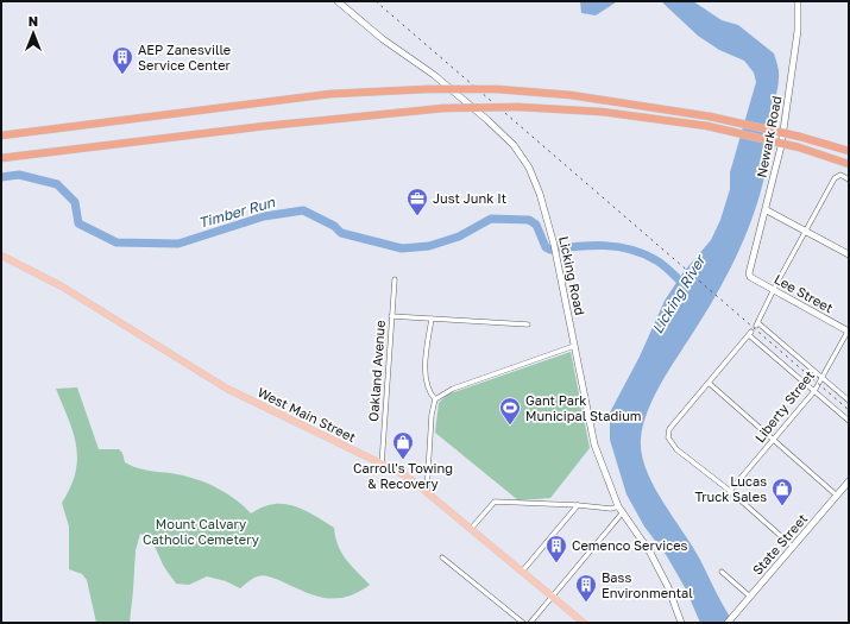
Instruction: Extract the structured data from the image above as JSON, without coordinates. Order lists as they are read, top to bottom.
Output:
{
  "streets": {
    "main road": ["West Main Street"],
    "street": [
      "Newark Road",
      "Licking Road",
      "Lee Street",
      "Oakland Avenue",
      "Liberty Street",
      "State Street"
    ]
  },
  "crossings": [
    ["Newark Road", "Lee Street"],
    ["Lee Street", "Liberty Street"],
    ["Oakland Avenue", "West Main Street"]
  ],
  "water": ["Timber Run", "Licking River"],
  "parks": ["Mount Calvary Catholic Cemetery"],
  "places": {
    "building": ["AEP Zanesville Service Center", "Cemenco Services", "Bass Environmental"],
    "office": ["Just Junk It"],
    "sports": ["Gant Park Municipal Stadium"],
    "shop": ["Carroll's Towing & Recovery", "Lucas Truck Sales"]
  },
  "north": "top"
}
